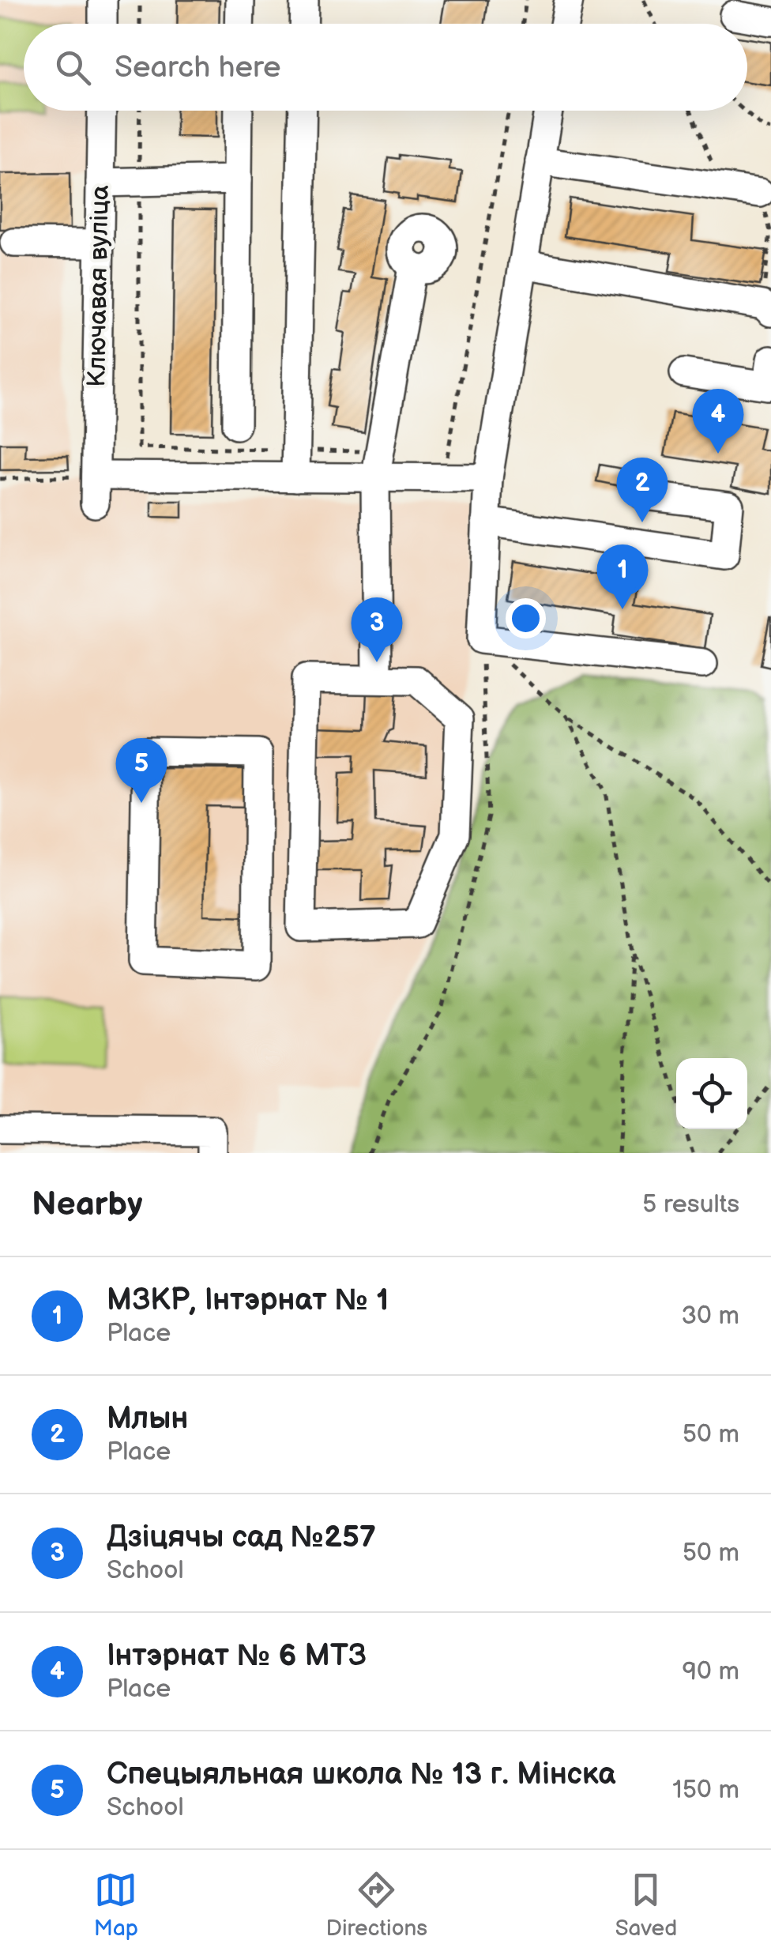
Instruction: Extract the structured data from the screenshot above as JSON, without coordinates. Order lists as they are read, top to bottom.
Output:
{
  "streets": {
    "street": ["Ключавая вуліца"]
  },
  "page": {
    "search": "Search here",
    "pins": [
      "4",
      "2",
      "1",
      "3",
      "5"
    ],
    "heading": ["Nearby", "5 results"],
    "list": [
      {
        "mark": "1",
        "name": "МЗКР, Інтэрнат № 1",
        "note": "Place",
        "value": "30 m"
      },
      {
        "mark": "2",
        "name": "Млын",
        "note": "Place",
        "value": "50 m"
      },
      {
        "mark": "3",
        "name": "Дзіцячы сад №257",
        "note": "School",
        "value": "50 m"
      },
      {
        "mark": "4",
        "name": "Інтэрнат № 6 МТЗ",
        "note": "Place",
        "value": "90 m"
      },
      {
        "mark": "5",
        "name": "Спецыяльная школа № 13 г. Мінска",
        "note": "School",
        "value": "150 m"
      }
    ],
    "nav": ["Map", "Directions", "Saved"]
  }
}
